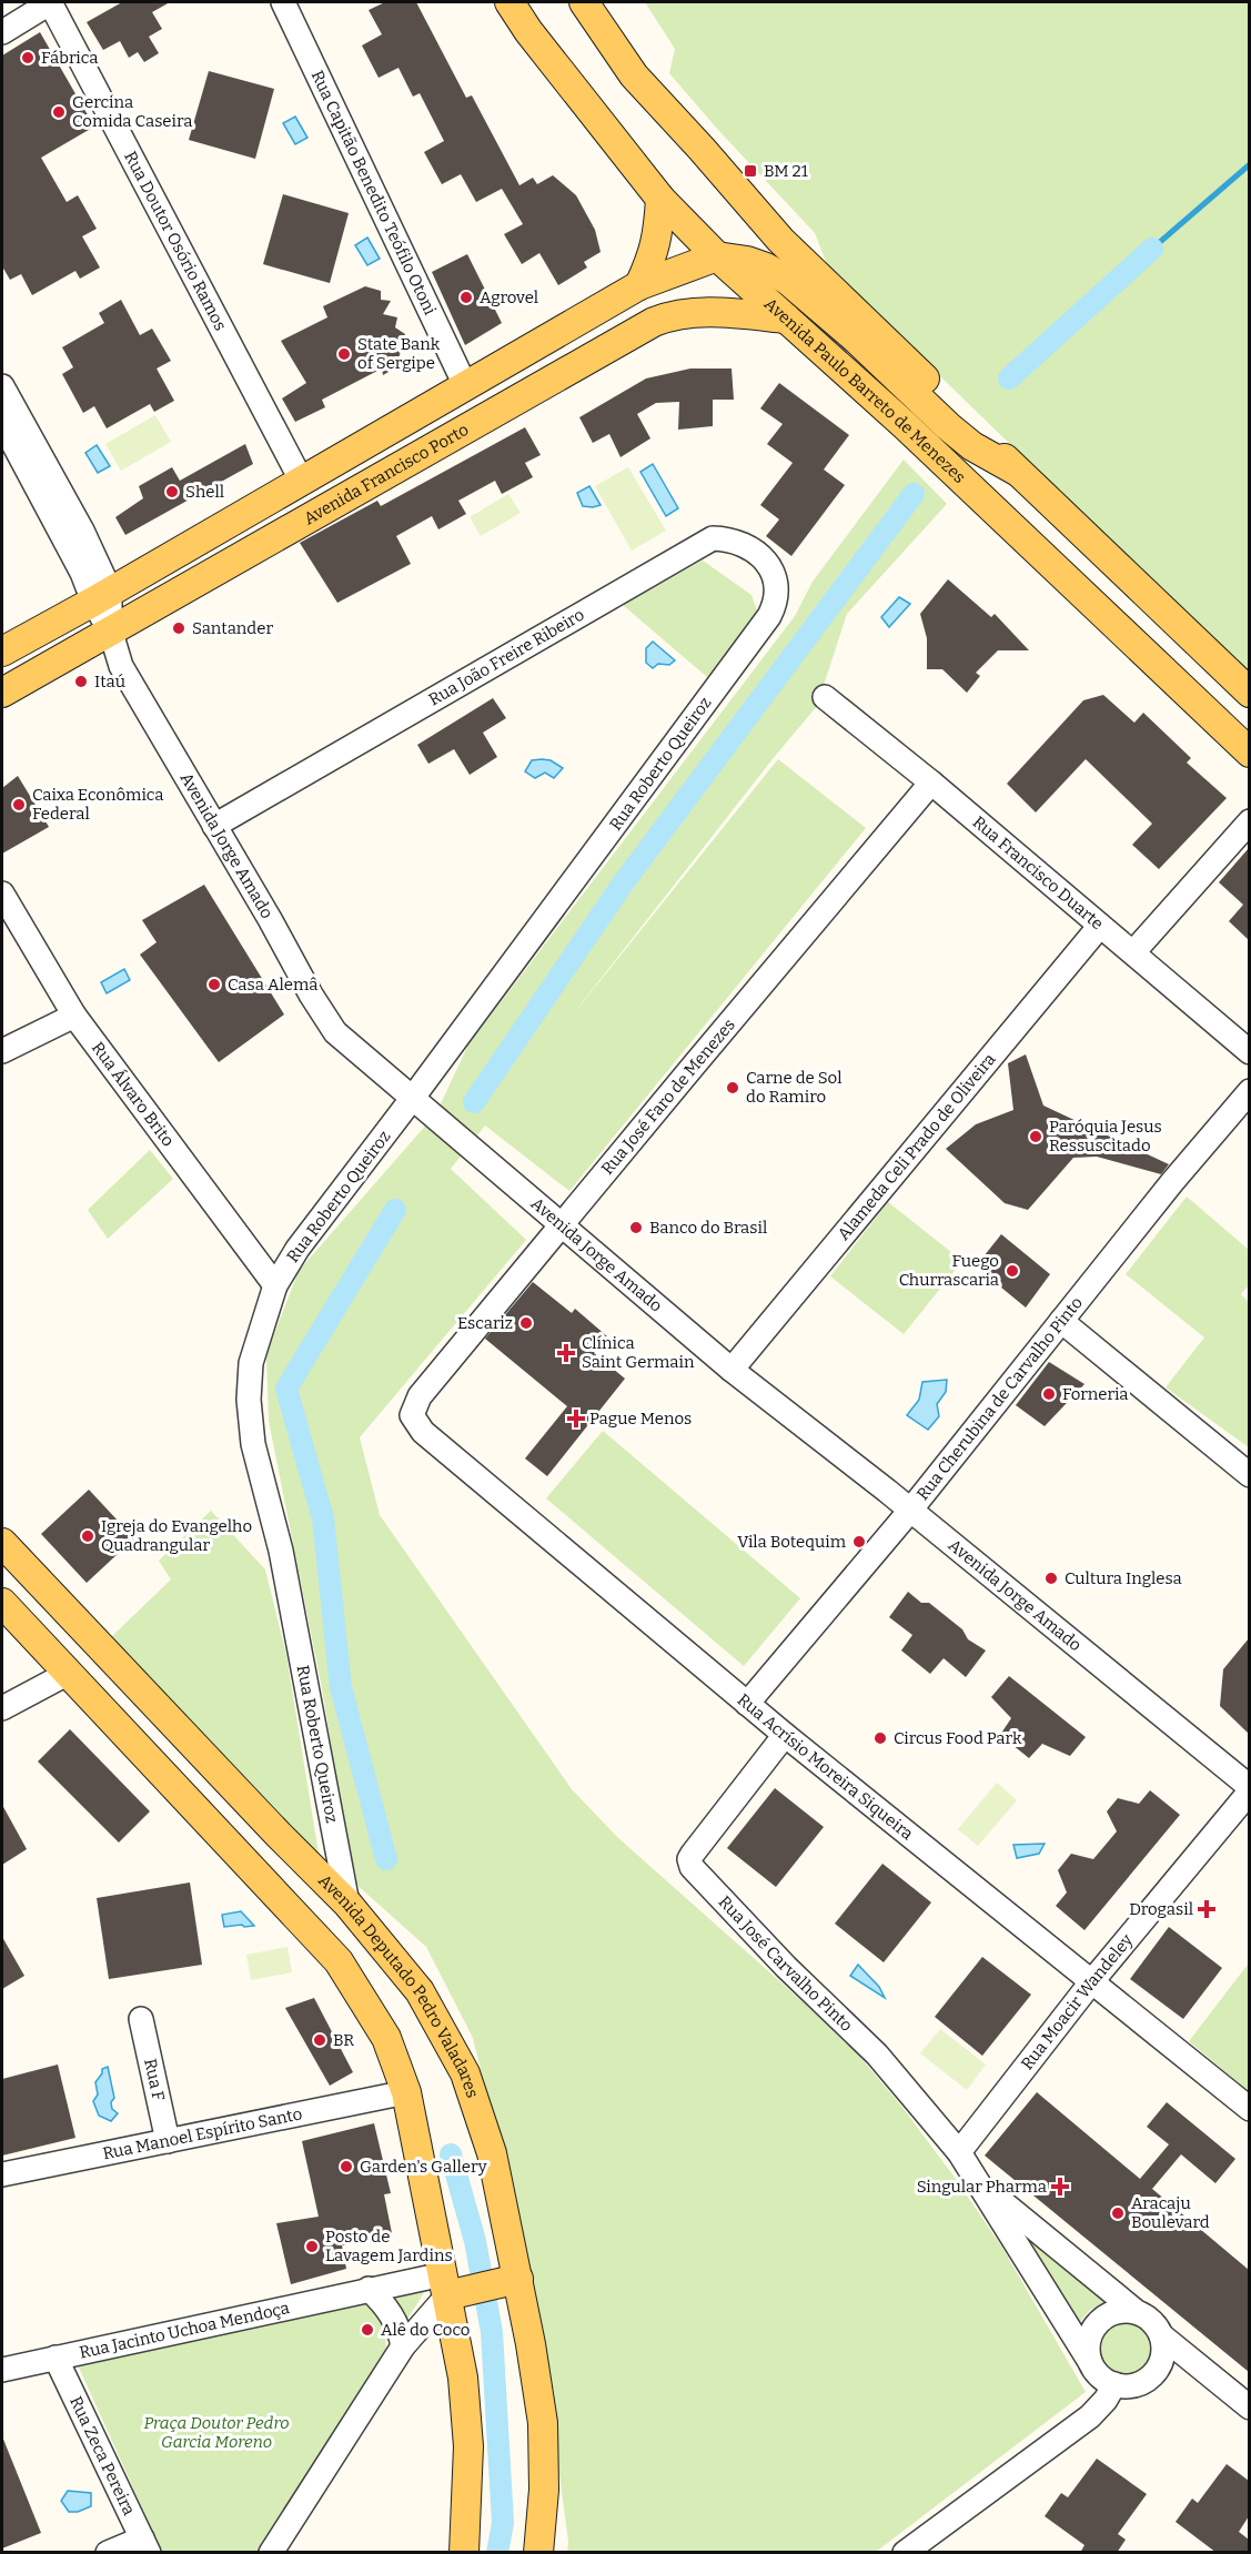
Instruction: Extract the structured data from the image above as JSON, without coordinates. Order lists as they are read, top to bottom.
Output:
{
  "streets": {
    "main road": ["Avenida Paulo Barreto de Menezes", "Avenida Francisco Porto", "Avenida Deputado Pedro Valadares"],
    "street": [
      "Rua Capitão Benedito Teófilo Otoni",
      "Rua Doutor Osório Ramos",
      "Rua João Freire Ribeiro",
      "Rua Roberto Queiroz",
      "Avenida Jorge Amado",
      "Rua Francisco Duarte",
      "Rua Álvaro Brito",
      "Rua José Faro de Menezes",
      "Alameda Celi Prado de Oliveira",
      "Rua Cherubina de Carvalho Pinto",
      "Rua Acrísio Moreira Siqueira",
      "Rua José Carvalho Pinto",
      "Rua Moacir Wandeley",
      "Rua F",
      "Rua Manoel Espírito Santo",
      "Rua Jacinto Uchoa Mendoça",
      "Rua Zeca Pereira"
    ]
  },
  "crossings": [
    ["Avenida Paulo Barreto de Menezes", "Avenida Francisco Porto"],
    ["Avenida Francisco Porto", "Avenida Jorge Amado"],
    ["Rua João Freire Ribeiro", "Rua Roberto Queiroz"],
    ["Rua João Freire Ribeiro", "Avenida Jorge Amado"],
    ["Rua Roberto Queiroz", "Avenida Jorge Amado"],
    ["Rua Roberto Queiroz", "Rua Álvaro Brito"],
    ["Rua Roberto Queiroz", "Avenida Deputado Pedro Valadares"],
    ["Avenida Jorge Amado", "Rua José Faro de Menezes"],
    ["Avenida Jorge Amado", "Alameda Celi Prado de Oliveira"],
    ["Avenida Jorge Amado", "Rua Cherubina de Carvalho Pinto"],
    ["Avenida Jorge Amado", "Rua Moacir Wandeley"],
    ["Rua Francisco Duarte", "Rua José Faro de Menezes"],
    ["Rua Francisco Duarte", "Alameda Celi Prado de Oliveira"],
    ["Rua José Faro de Menezes", "Rua Acrísio Moreira Siqueira"],
    ["Rua Cherubina de Carvalho Pinto", "Rua Acrísio Moreira Siqueira"],
    ["Rua Acrísio Moreira Siqueira", "Rua José Carvalho Pinto"],
    ["Rua Acrísio Moreira Siqueira", "Rua Moacir Wandeley"],
    ["Rua José Carvalho Pinto", "Rua Moacir Wandeley"],
    ["Avenida Deputado Pedro Valadares", "Rua Manoel Espírito Santo"],
    ["Avenida Deputado Pedro Valadares", "Rua Jacinto Uchoa Mendoça"],
    ["Rua F", "Rua Manoel Espírito Santo"],
    ["Rua Jacinto Uchoa Mendoça", "Rua Zeca Pereira"]
  ],
  "parks": ["Praça Doutor Pedro Garcia Moreno"],
  "places": {
    "other": [
      "Fábrica",
      "Gercina Comida Caseira",
      "Agrovel",
      "State Bank of Sergipe",
      "Shell",
      "Santander",
      "Itaú",
      "Caixa Econômica Federal",
      "Casa Alemâ",
      "Carne de Sol do Ramiro",
      "Paróquia Jesus Ressuscitado",
      "Banco do Brasil",
      "Fuego Churrascaria",
      "Escariz",
      "Forneria",
      "Igreja do Evangelho Quadrangular",
      "Vila Botequim",
      "Cultura Inglesa",
      "Circus Food Park",
      "BR",
      "Garden's Gallery",
      "Aracaju Boulevard",
      "Posto de Lavagem Jardins",
      "Alê do Coco"
    ],
    "transit": ["BM 21"],
    "health": [
      "Clínica Saint Germain",
      "Pague Menos",
      "Drogasil",
      "Singular Pharma"
    ]
  }
}
